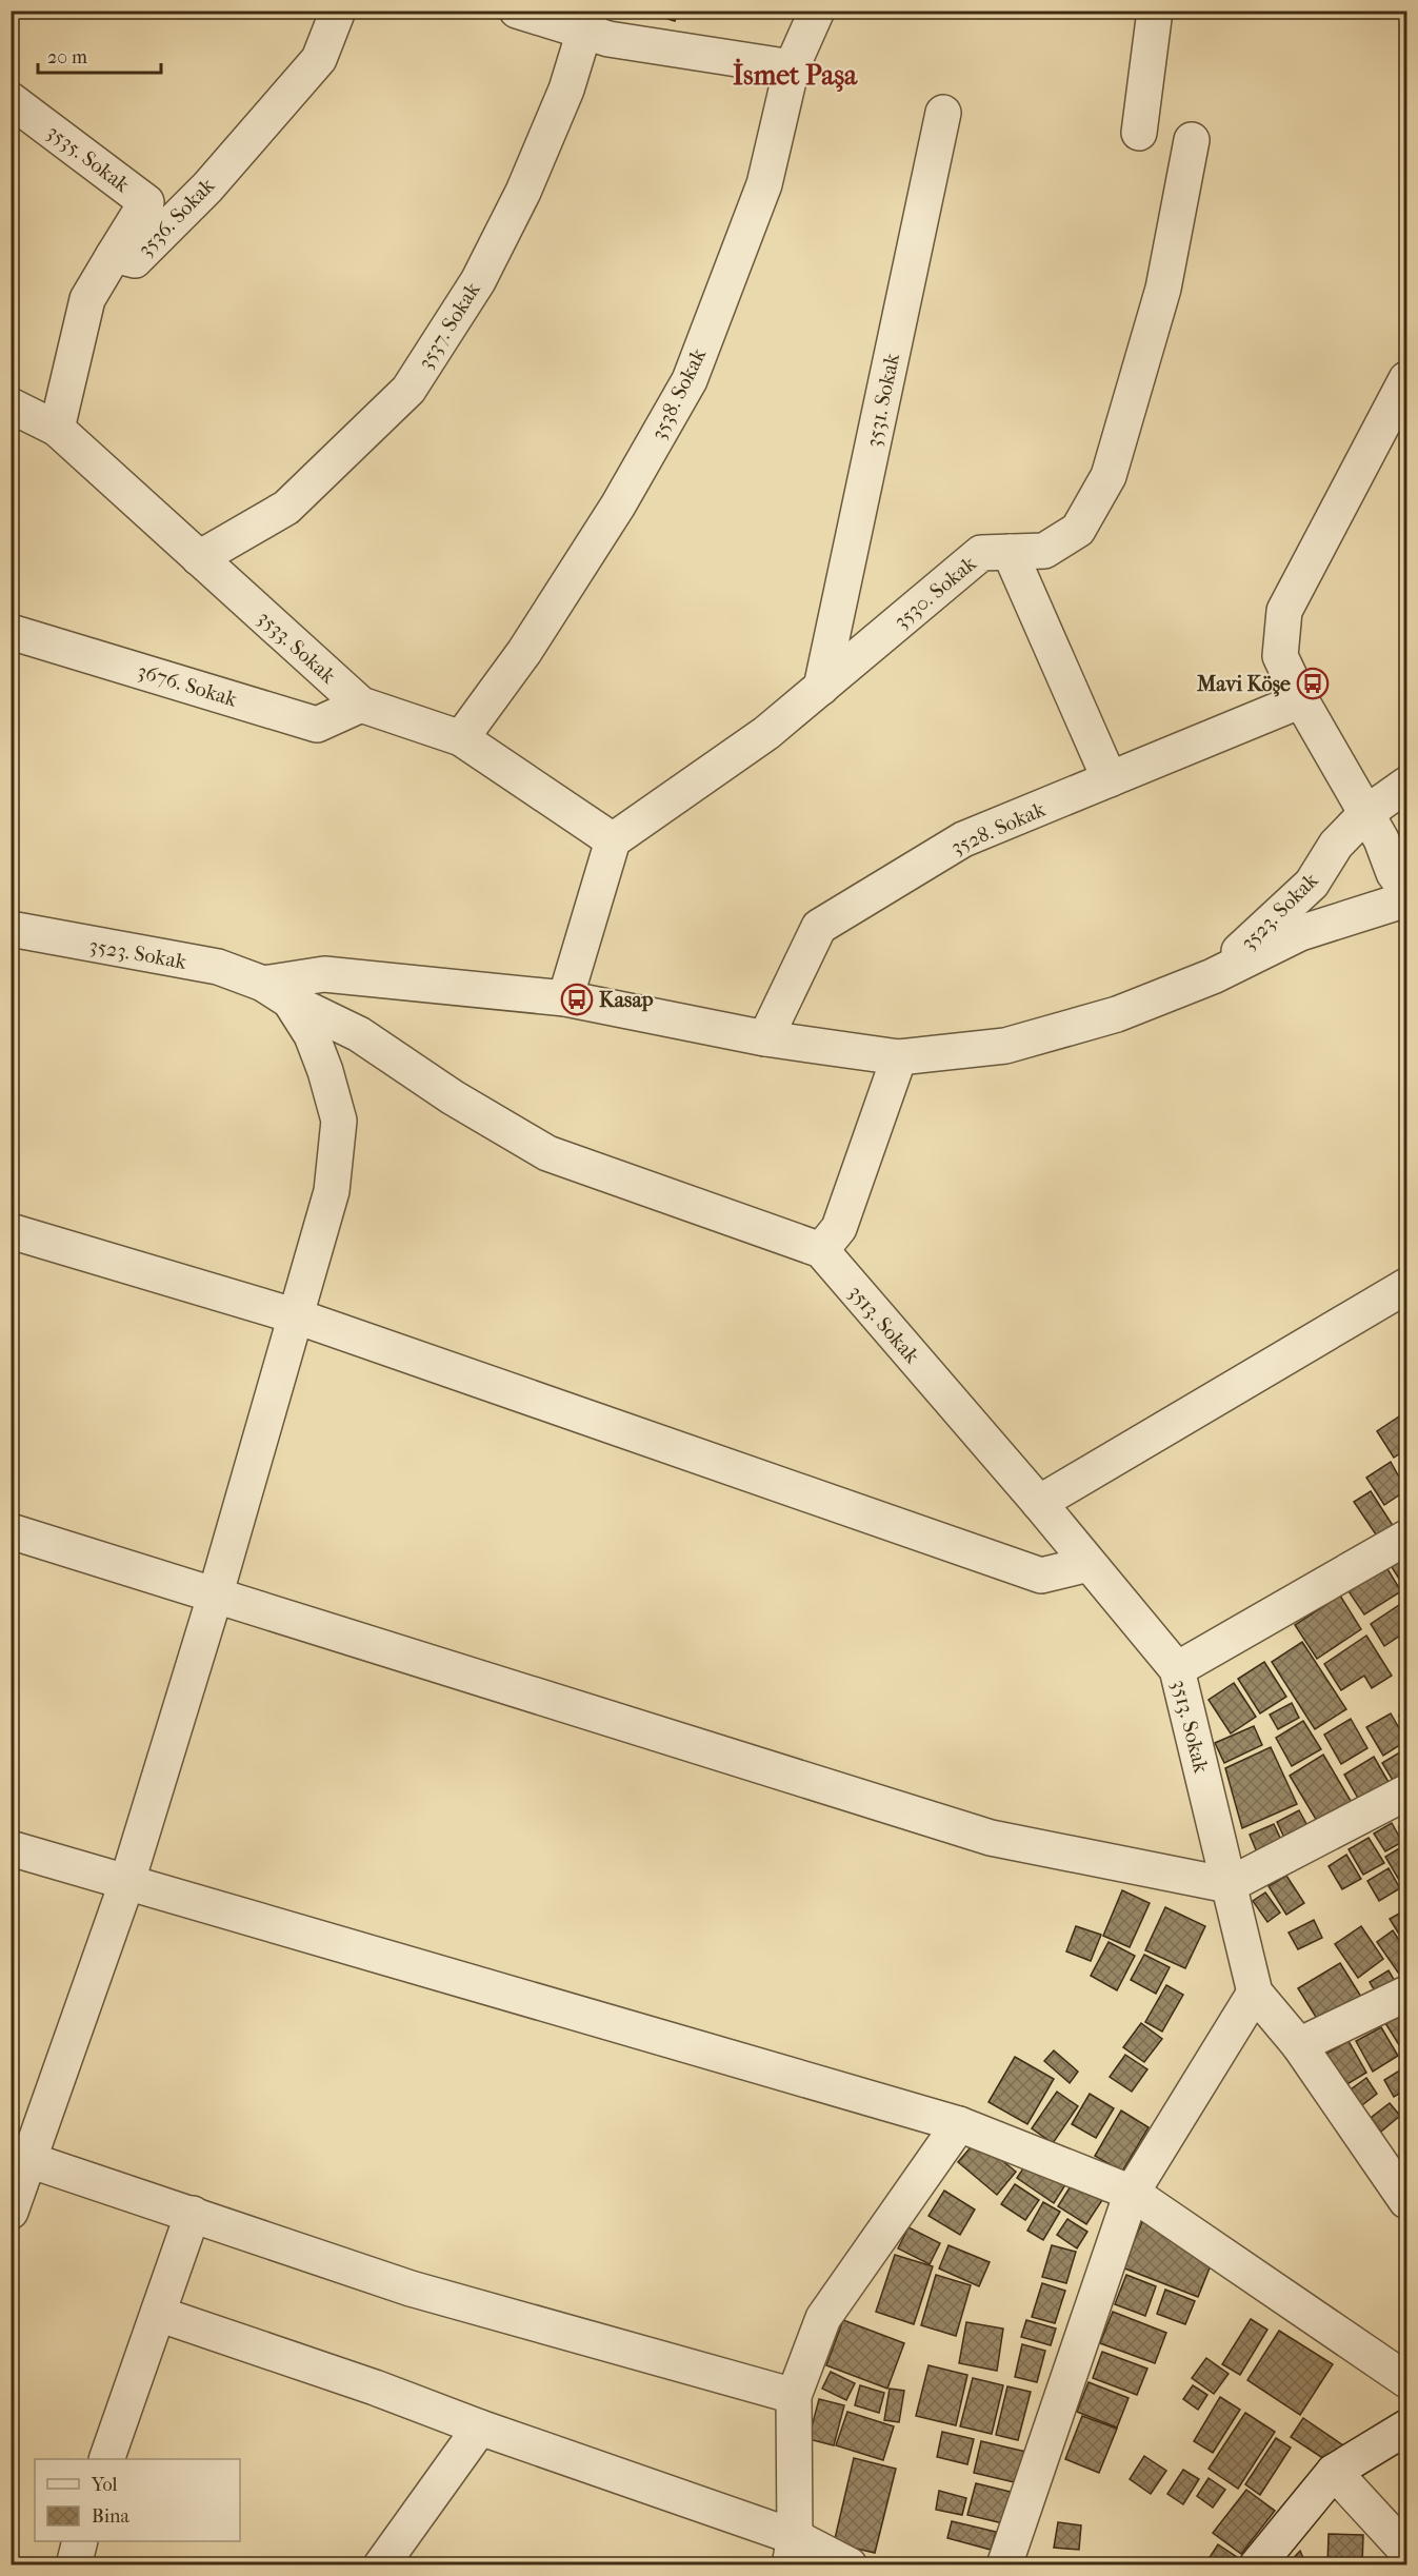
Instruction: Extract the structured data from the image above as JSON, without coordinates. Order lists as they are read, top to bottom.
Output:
{
  "streets": {
    "street": [
      "3535. Sokak",
      "3536. Sokak",
      "3537. Sokak",
      "3538. Sokak",
      "3531. Sokak",
      "3530. Sokak",
      "3533. Sokak",
      "3676. Sokak",
      "3528. Sokak",
      "3523. Sokak",
      "3513. Sokak"
    ]
  },
  "crossings": [
    ["3535. Sokak", "3536. Sokak"],
    ["3536. Sokak", "3533. Sokak"],
    ["3537. Sokak", "3533. Sokak"],
    ["3538. Sokak", "3533. Sokak"],
    ["3531. Sokak", "3530. Sokak"],
    ["3530. Sokak", "3533. Sokak"],
    ["3533. Sokak", "3676. Sokak"],
    ["3523. Sokak", "3513. Sokak"]
  ],
  "districts": ["İsmet Paşa"],
  "places": {
    "bus stop": ["Mavi Köşe", "Kasap"]
  },
  "legend": ["Yol", "Bina"],
  "scale_bar": "20 m"
}
